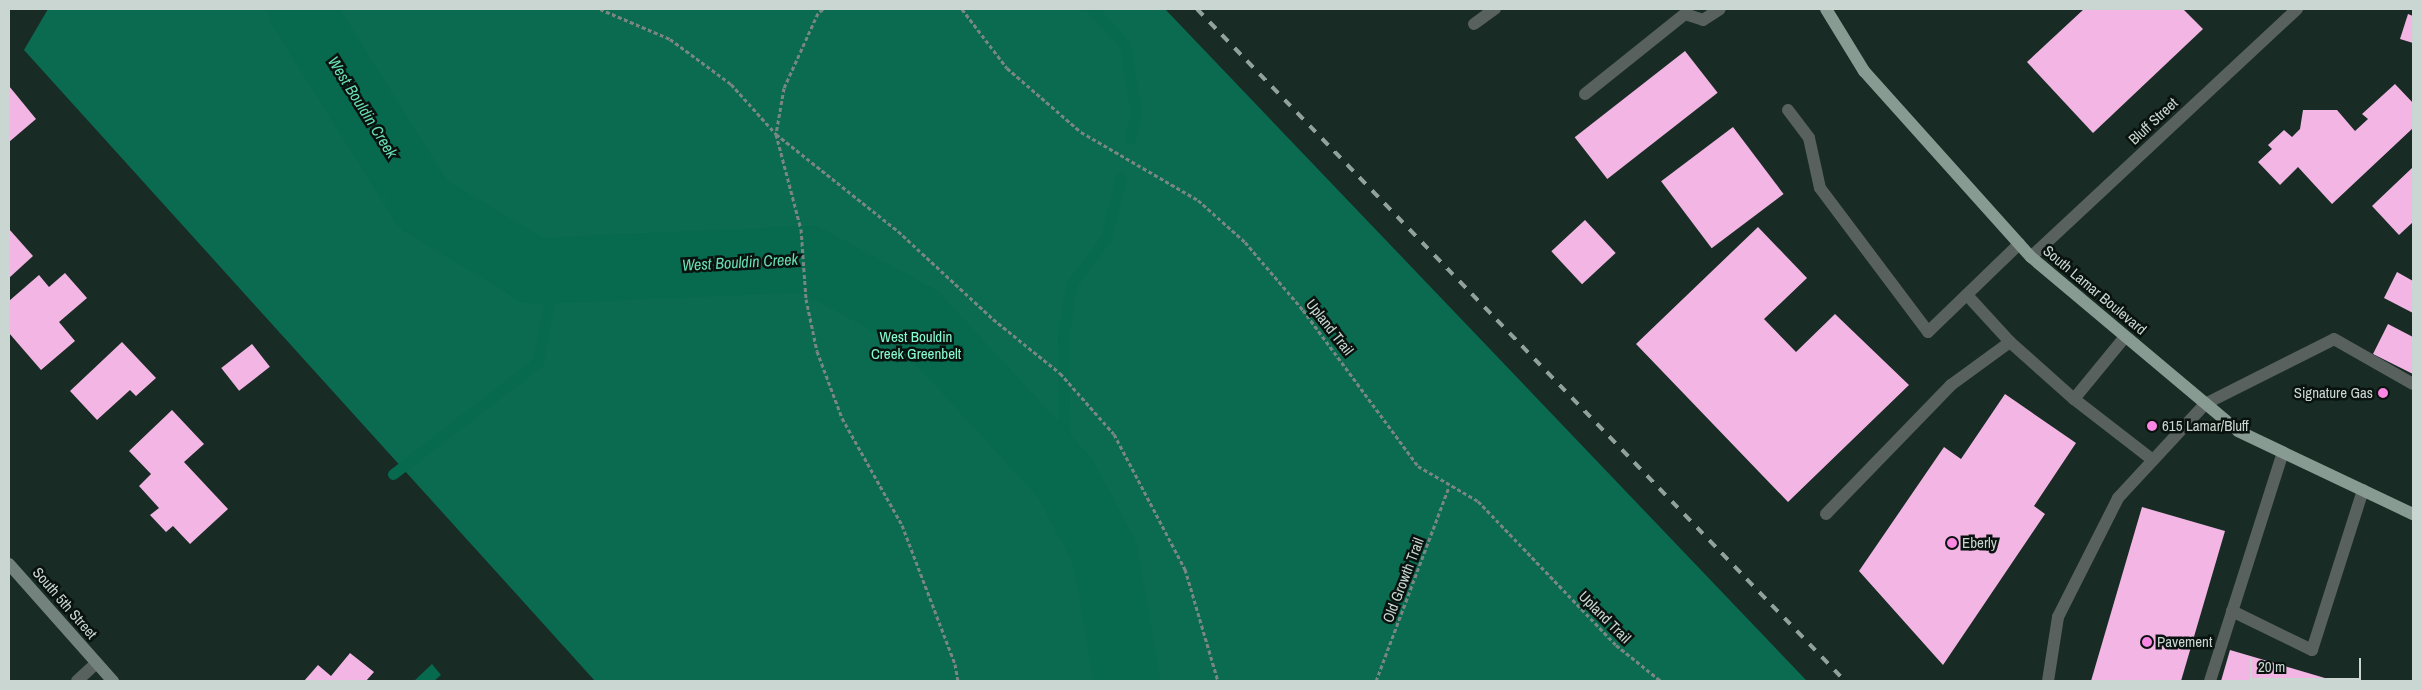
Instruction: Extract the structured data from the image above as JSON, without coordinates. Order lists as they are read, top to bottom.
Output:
{
  "streets": {
    "main road": ["South Lamar Boulevard"],
    "street": ["Bluff Street", "South 5th Street"],
    "path": ["Upland Trail", "Old Growth Trail"]
  },
  "crossings": [
    ["Bluff Street", "South Lamar Boulevard"],
    ["Upland Trail", "Old Growth Trail"]
  ],
  "water": ["West Bouldin Creek"],
  "parks": ["West Bouldin Creek Greenbelt"],
  "places": [
    "Signature Gas",
    "615 Lamar/Bluff",
    "Eberly",
    "Pavement"
  ],
  "scale_bar": "20 m"
}
